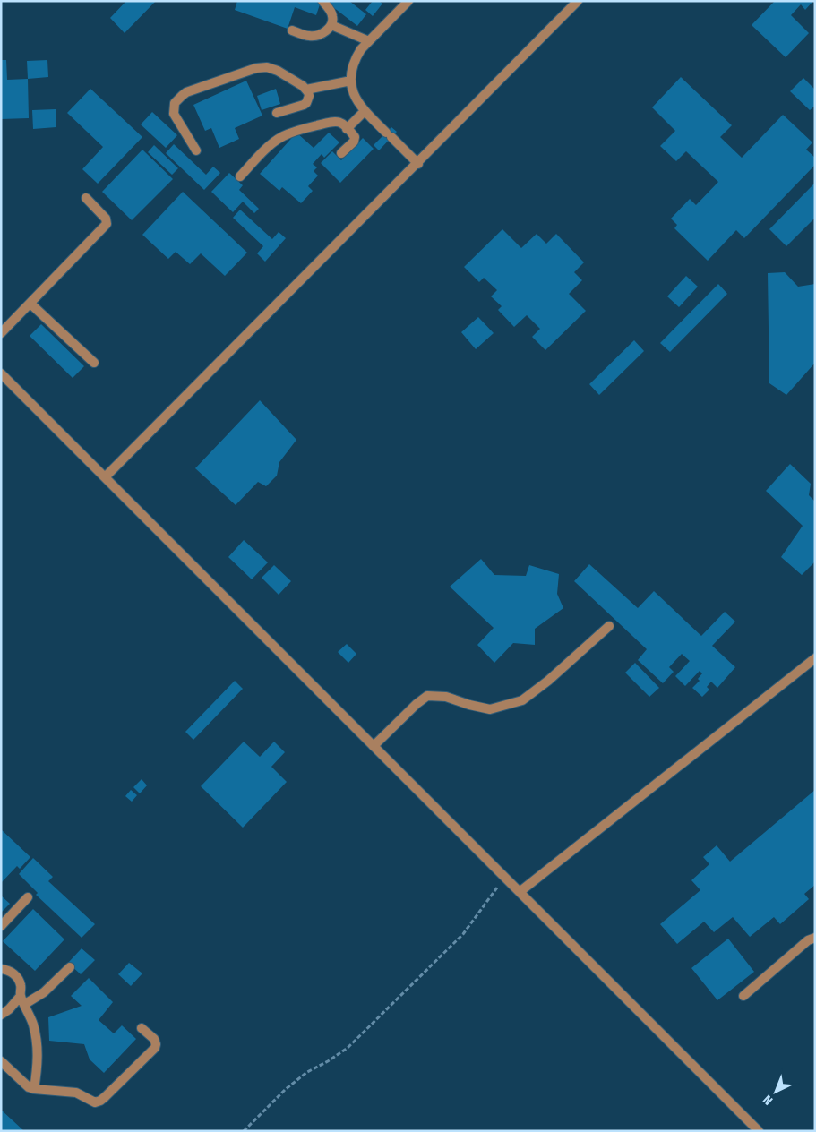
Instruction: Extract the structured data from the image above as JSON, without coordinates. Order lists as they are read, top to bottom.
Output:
{
  "north": "bottom left"
}
